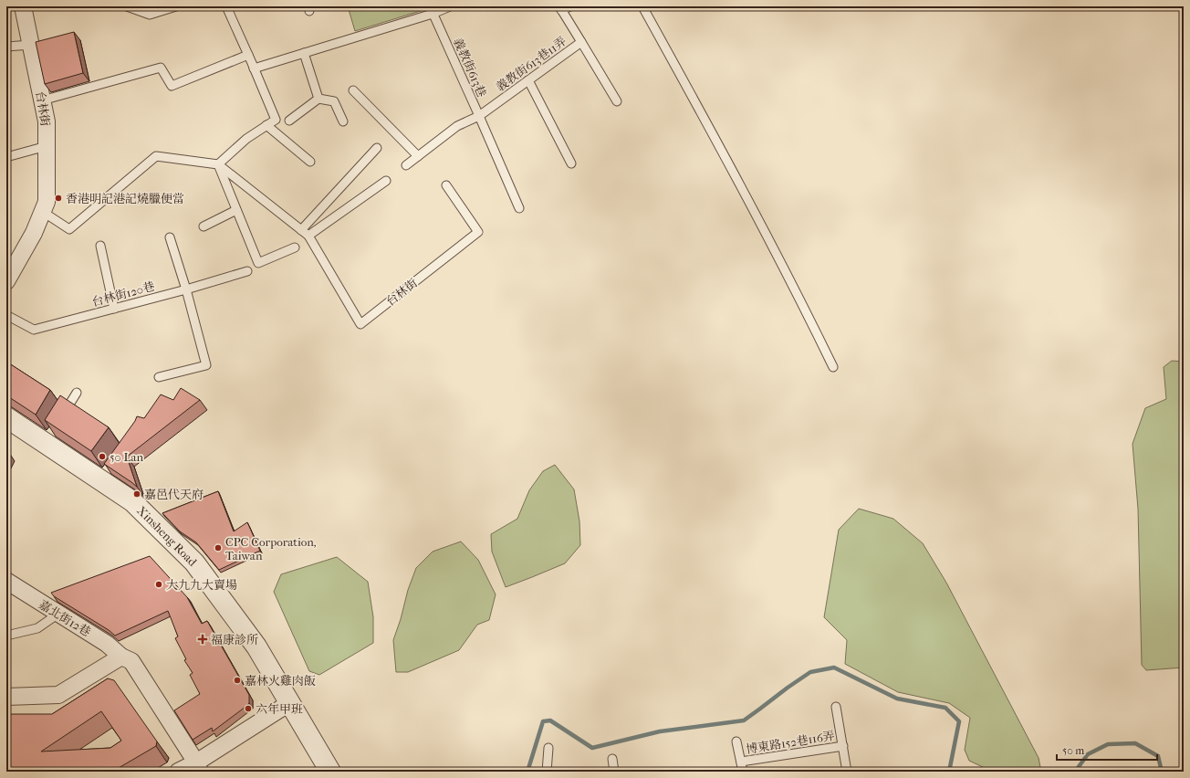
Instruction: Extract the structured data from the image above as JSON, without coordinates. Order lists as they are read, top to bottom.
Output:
{
  "streets": {
    "street": ["台林街", "Xinsheng Road", "嘉北街12巷"],
    "lane": [
      "義教街613巷11弄",
      "義教街613巷",
      "台林街120巷",
      "博東路152巷116弄"
    ]
  },
  "crossings": [
    ["義教街613巷11弄", "義教街613巷"]
  ],
  "places": {
    "other": [
      "香港明記港記燒臘便當",
      "50 Lan",
      "嘉邑代天府",
      "CPC Corporation, Taiwan",
      "大九九大賣場",
      "嘉林火雞肉飯",
      "六年甲班"
    ],
    "health": ["福康診所"]
  },
  "scale_bar": "50 m"
}
